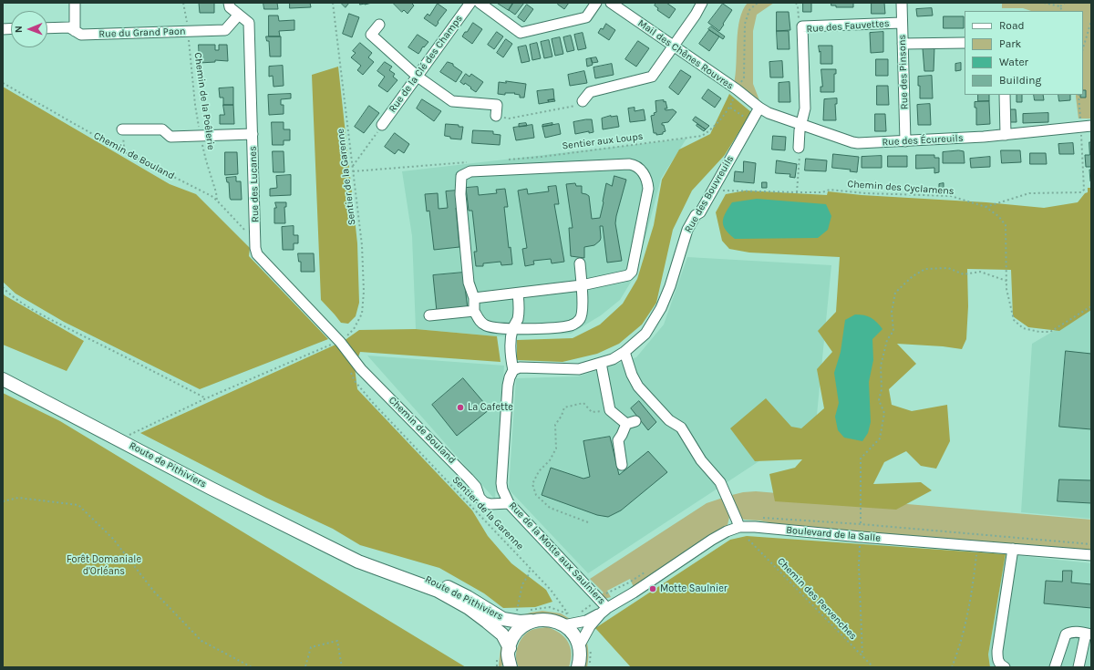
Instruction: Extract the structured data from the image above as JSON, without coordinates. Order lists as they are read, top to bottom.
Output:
{
  "streets": {
    "main road": ["Route de Pithiviers"],
    "street": [
      "Rue des Fauvettes",
      "Rue du Grand Paon",
      "Mail des Chênes Rouvres",
      "Rue de la Clé des Champs",
      "Rue des Pinsons",
      "Rue des Écureuils",
      "Chemin de Bouland",
      "Rue des Lucanes",
      "Rue des Bouvreuils",
      "Boulevard de la Salle",
      "Rue de la Motte aux Saulniers"
    ],
    "path": [
      "Chemin de la Poêlerie",
      "Sentier aux Loups",
      "Sentier de la Garenne",
      "Chemin des Cyclamens",
      "Chemin des Pervenches"
    ]
  },
  "crossings": [
    ["Rue des Fauvettes", "Rue des Pinsons"],
    ["Rue des Fauvettes", "Rue des Écureuils"],
    ["Rue du Grand Paon", "Chemin de la Poêlerie"],
    ["Rue du Grand Paon", "Rue des Lucanes"],
    ["Mail des Chênes Rouvres", "Rue des Écureuils"],
    ["Mail des Chênes Rouvres", "Sentier aux Loups"],
    ["Mail des Chênes Rouvres", "Rue des Bouvreuils"],
    ["Rue des Pinsons", "Rue des Écureuils"],
    ["Chemin de la Poêlerie", "Chemin de Bouland"],
    ["Rue des Écureuils", "Rue des Bouvreuils"],
    ["Chemin de Bouland", "Sentier de la Garenne"],
    ["Chemin de Bouland", "Rue des Lucanes"],
    ["Chemin de Bouland", "Rue de la Motte aux Saulniers"],
    ["Sentier de la Garenne", "Rue des Lucanes"],
    ["Sentier de la Garenne", "Route de Pithiviers"],
    ["Sentier de la Garenne", "Boulevard de la Salle"],
    ["Chemin des Cyclamens", "Rue des Bouvreuils"],
    ["Rue des Bouvreuils", "Rue de la Motte aux Saulniers"],
    ["Route de Pithiviers", "Boulevard de la Salle"],
    ["Boulevard de la Salle", "Rue de la Motte aux Saulniers"]
  ],
  "parks": ["Forêt Domaniale d'Orléans"],
  "places": ["La Cafette", "Motte Saulnier"],
  "legend": [
    "Road",
    "Park",
    "Water",
    "Building"
  ],
  "north": "left"
}
